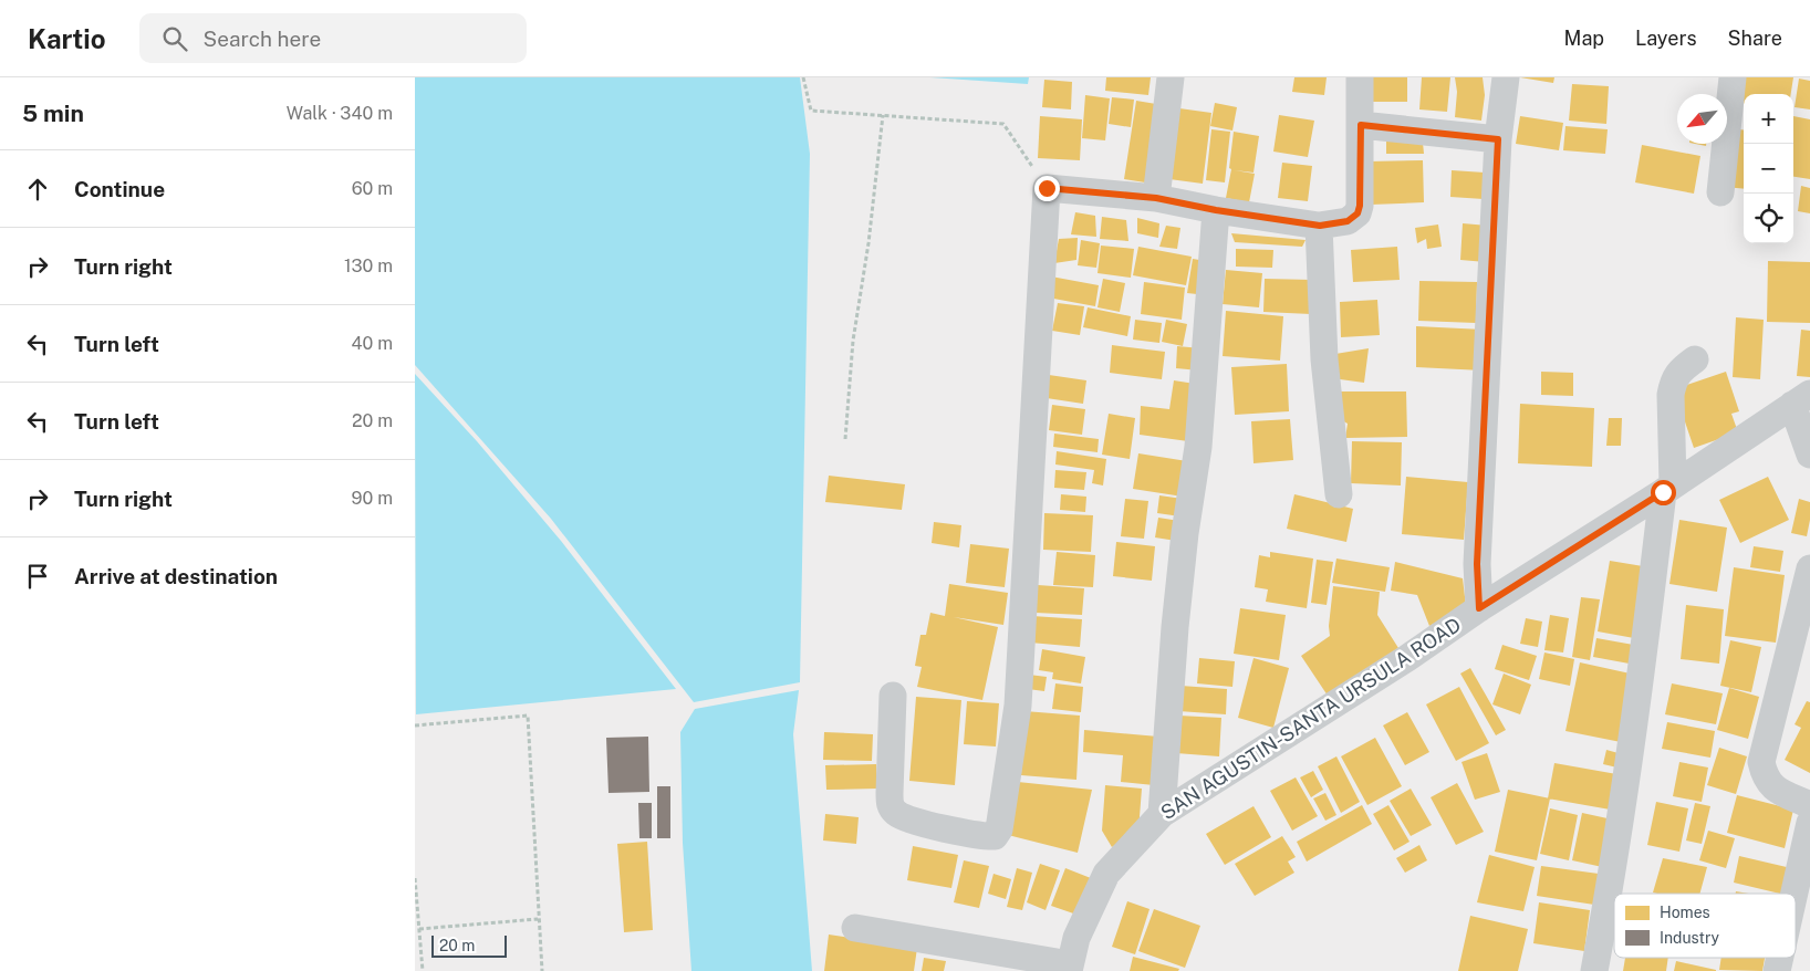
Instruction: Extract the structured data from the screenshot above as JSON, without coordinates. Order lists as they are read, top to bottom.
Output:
{
  "streets": {
    "street": ["SAN AGUSTIN-SANTA URSULA ROAD"]
  },
  "legend": ["Homes", "Industry"],
  "scale_bar": "20 m",
  "north": "bottom left",
  "page": {
    "header": "Kartio",
    "search": "Search here",
    "nav": ["Map", "Layers", "Share"],
    "heading": ["5 min", "Walk · 340 m"],
    "map_buttons": ["+", "−"],
    "list": [
      ["Continue", "60 m"],
      ["Turn right", "130 m"],
      ["Turn left", "40 m"],
      ["Turn left", "20 m"],
      ["Turn right", "90 m"],
      "Arrive at destination"
    ],
    "scale": "20 m"
  }
}
